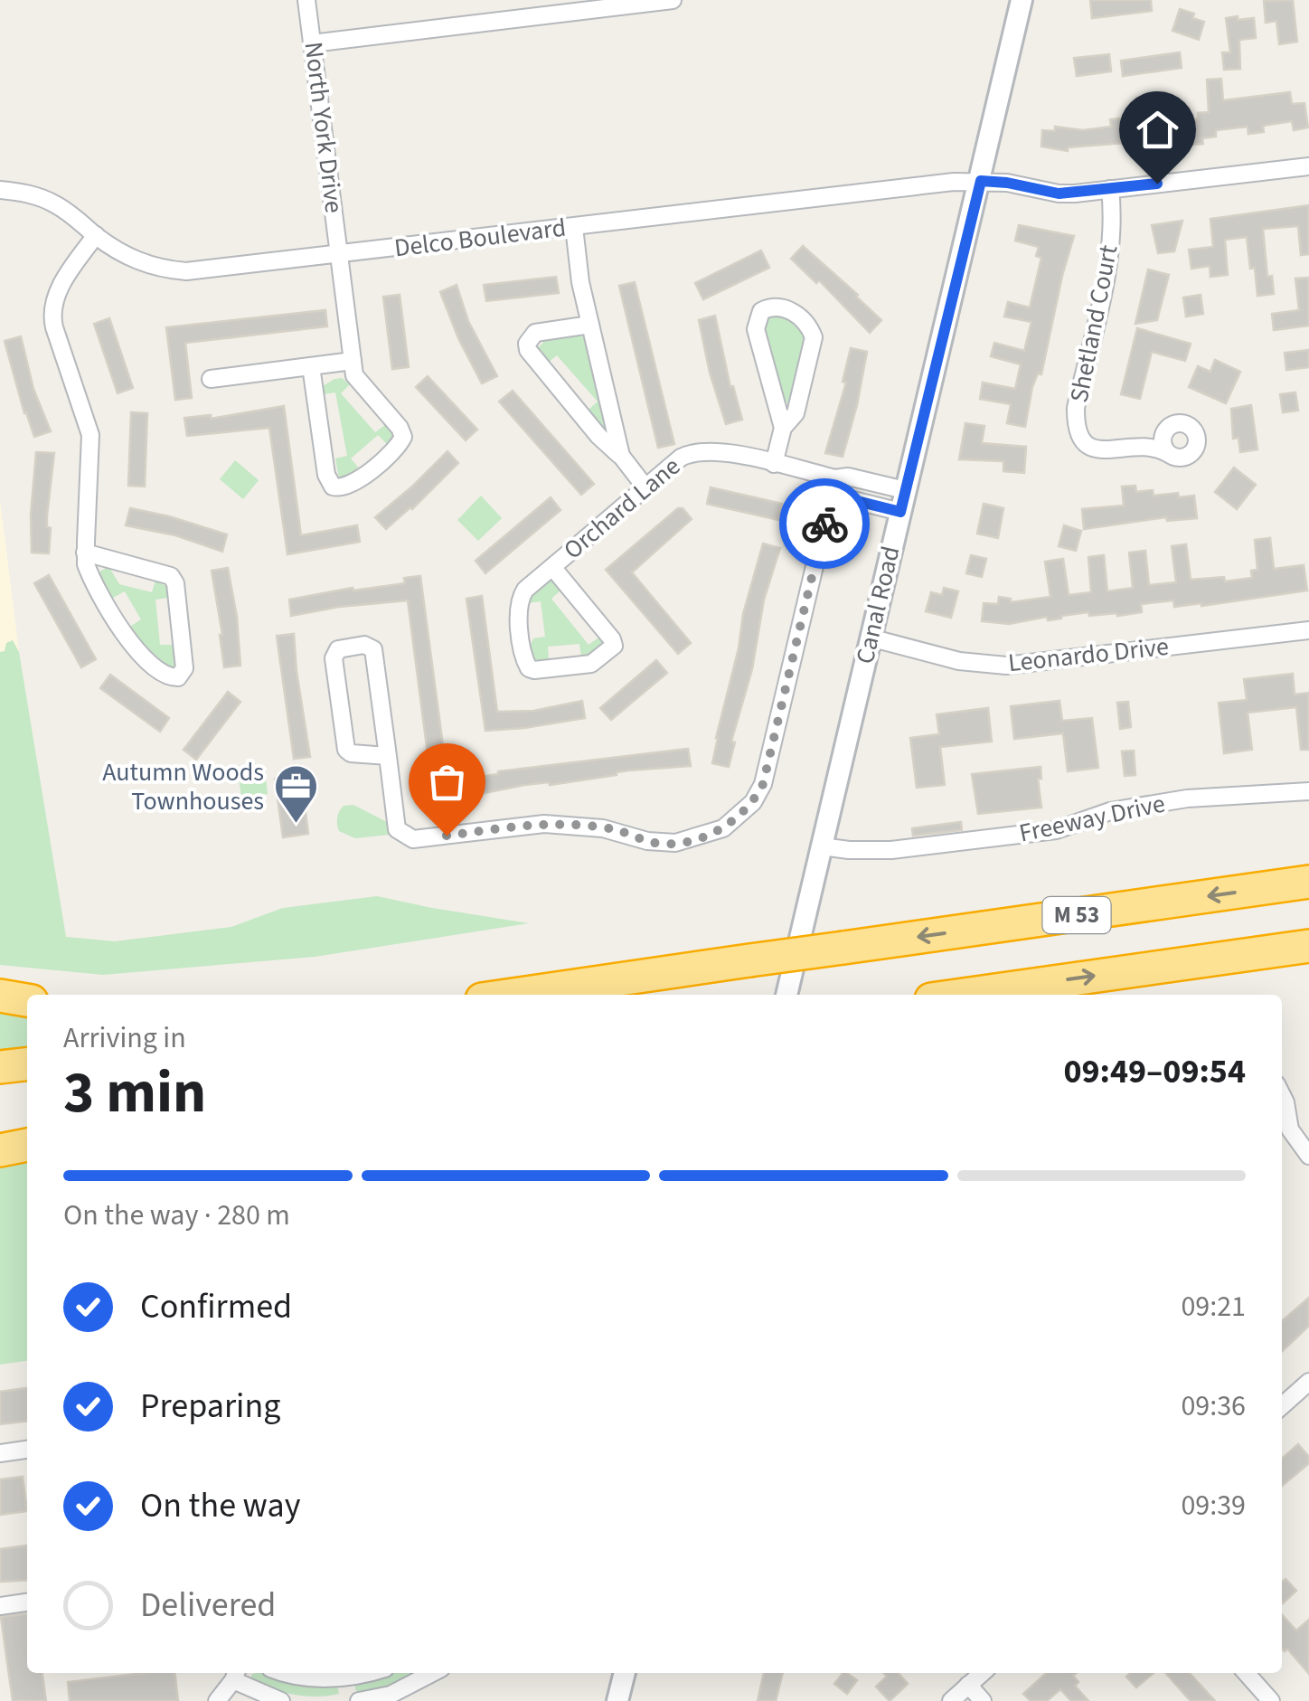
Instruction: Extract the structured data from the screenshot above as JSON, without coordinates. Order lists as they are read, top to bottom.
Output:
{
  "streets": {
    "highway": ["M 53"],
    "street": [
      "North York Drive",
      "Delco Boulevard",
      "Shetland Court",
      "Orchard Lane",
      "Canal Road",
      "Leonardo Drive",
      "Freeway Drive"
    ]
  },
  "crossings": [
    ["North York Drive", "Delco Boulevard"],
    ["Delco Boulevard", "Shetland Court"],
    ["Delco Boulevard", "Canal Road"],
    ["Orchard Lane", "Canal Road"],
    ["Canal Road", "Leonardo Drive"],
    ["Canal Road", "Freeway Drive"]
  ],
  "places": {
    "office": ["Autumn Woods Townhouses"]
  },
  "page": {
    "heading": ["3 min", "Arriving in", "09:49–09:54"],
    "bar": "On the way · 280 m",
    "list": [
      ["Confirmed", "09:21"],
      ["Preparing", "09:36"],
      ["On the way", "09:39"],
      "Delivered"
    ]
  }
}
